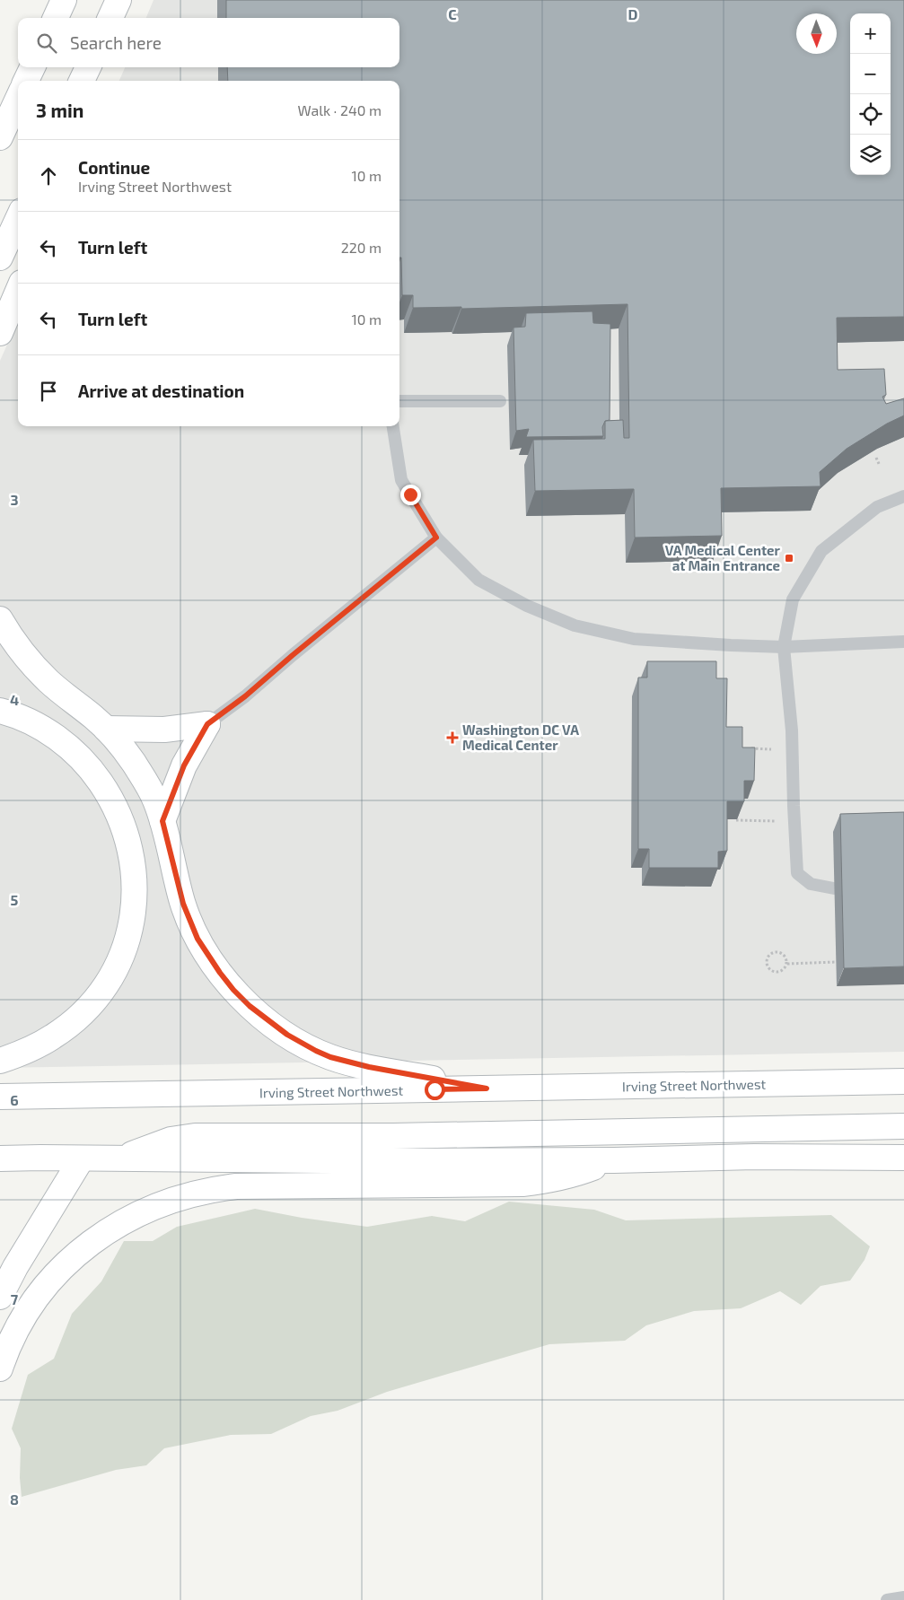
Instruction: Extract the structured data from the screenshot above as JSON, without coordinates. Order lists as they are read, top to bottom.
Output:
{
  "streets": {
    "main road": ["Irving Street Northwest"]
  },
  "places": {
    "transit": ["VA Medical Center at Main Entrance"],
    "health": ["Washington DC VA Medical Center"]
  },
  "north": "bottom",
  "page": {
    "map_buttons": ["+", "−"],
    "search": "Search here",
    "heading": ["3 min", "Walk · 240 m"],
    "list": [
      ["Continue", "Irving Street Northwest", "10 m"],
      ["Turn left", "220 m"],
      ["Turn left", "10 m"],
      "Arrive at destination"
    ]
  },
  "grid": {
    "columns": ["C", "D"],
    "rows": [
      "3",
      "4",
      "5",
      "6",
      "7",
      "8"
    ]
  }
}
